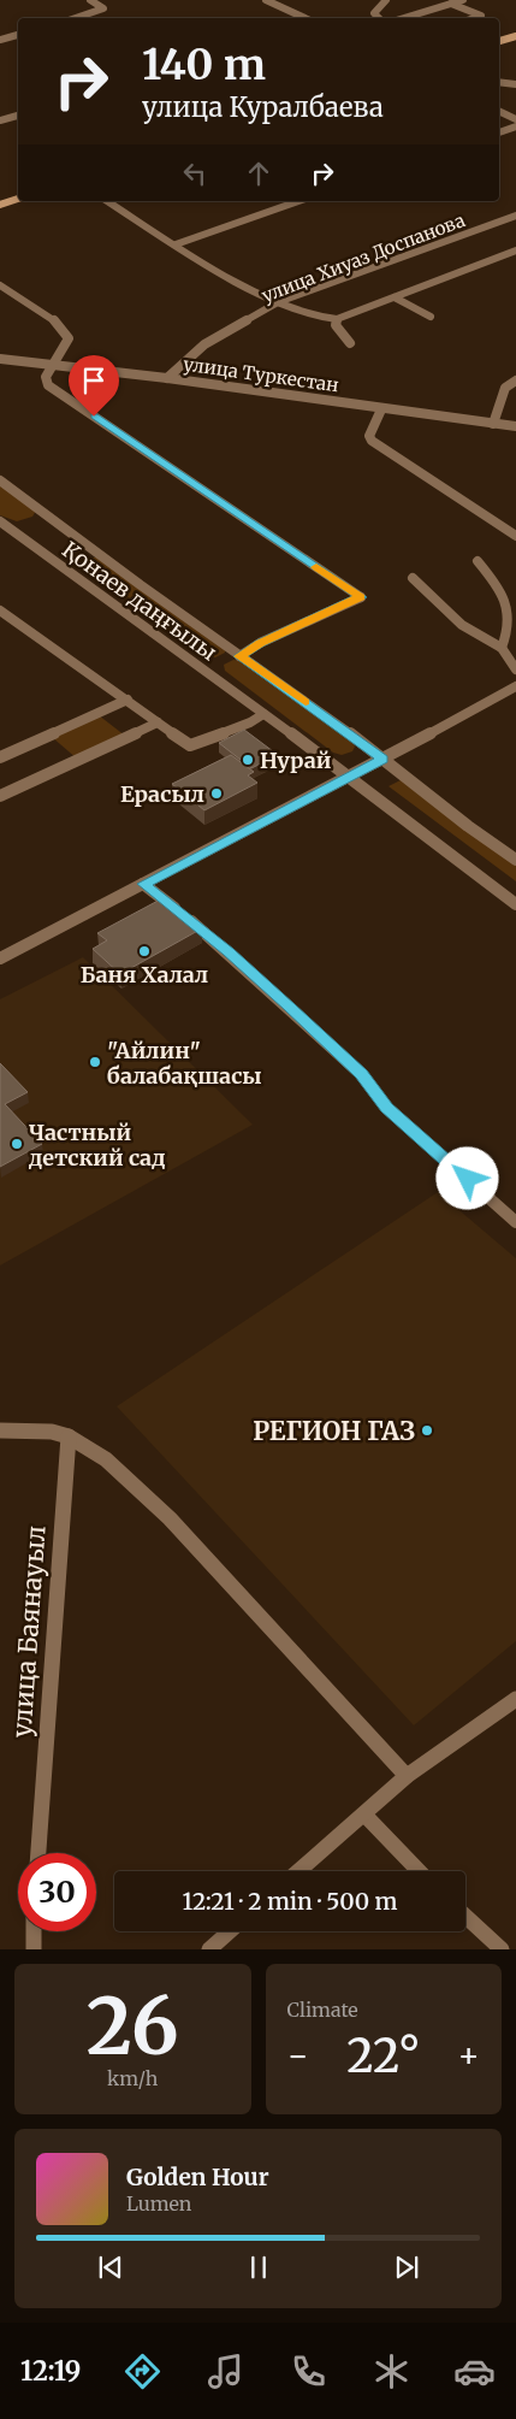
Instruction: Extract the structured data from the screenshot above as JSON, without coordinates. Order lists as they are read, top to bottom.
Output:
{
  "streets": {
    "street": [
      "улица Хиуаз Доспанова",
      "улица Туркестан",
      "Қонаев даңғылы",
      "улица Баянауыл"
    ]
  },
  "crossings": [
    ["улица Хиуаз Доспанова", "улица Туркестан"]
  ],
  "places": [
    "Нурай",
    "Ерасыл",
    "Баня Халал",
    "\"Айлин\" балабақшасы",
    "Частный детский сад",
    "РЕГИОН ГАЗ"
  ],
  "page": {
    "turn": ["140 m", "улица Куралбаева"],
    "limit": "30",
    "trip": "12:21 · 2 min · 500 m",
    "tile": [
      ["26", "km/h"],
      "Climate"
    ],
    "heat": ["−", "22°", "+"],
    "song": ["Golden Hour", "Lumen"],
    "tabs": "12:19"
  }
}
